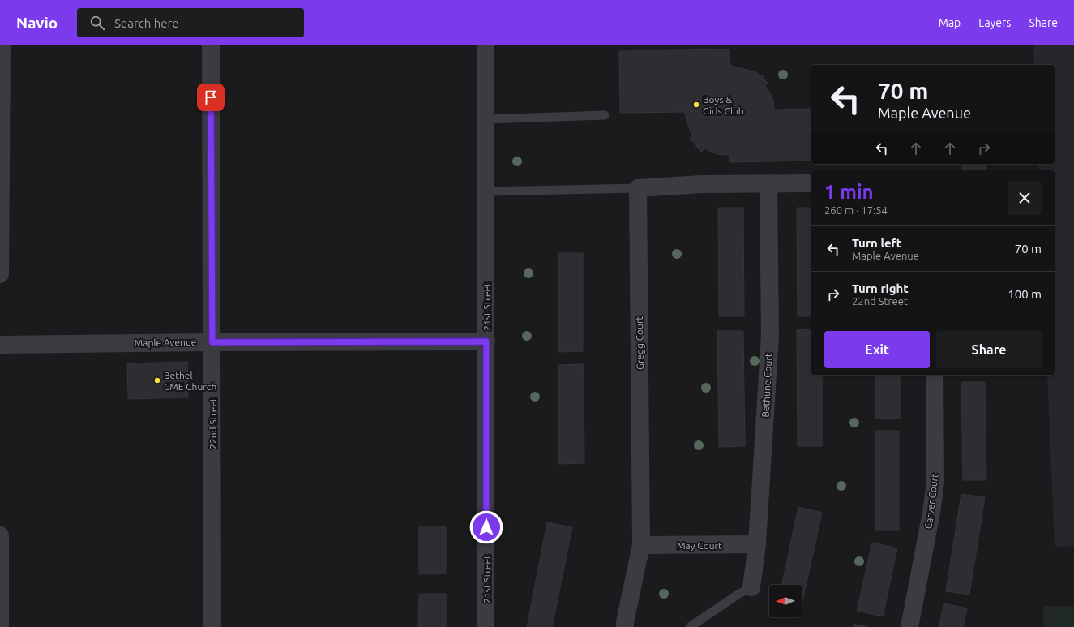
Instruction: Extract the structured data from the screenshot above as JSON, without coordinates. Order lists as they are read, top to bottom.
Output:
{
  "streets": {
    "street": [
      "21st Street",
      "Maple Avenue",
      "Gregg Court",
      "Bethune Court",
      "22nd Street",
      "Carver Court",
      "May Court"
    ]
  },
  "crossings": [
    ["21st Street", "Maple Avenue"],
    ["Maple Avenue", "22nd Street"],
    ["Gregg Court", "May Court"],
    ["Bethune Court", "May Court"]
  ],
  "places": ["Boys & Girls Club", "Bethel CME Church"],
  "north": "left",
  "page": {
    "header": "Navio",
    "search": "Search here",
    "nav": ["Map", "Layers", "Share"],
    "turn": ["70 m", "Maple Avenue"],
    "heading": ["1 min", "260 m · 17:54"],
    "list": [
      {
        "name": "Turn left",
        "note": "Maple Avenue",
        "value": "70 m"
      },
      {
        "name": "Turn right",
        "note": "22nd Street",
        "value": "100 m"
      }
    ],
    "buttons": ["Exit", "Share"]
  }
}
